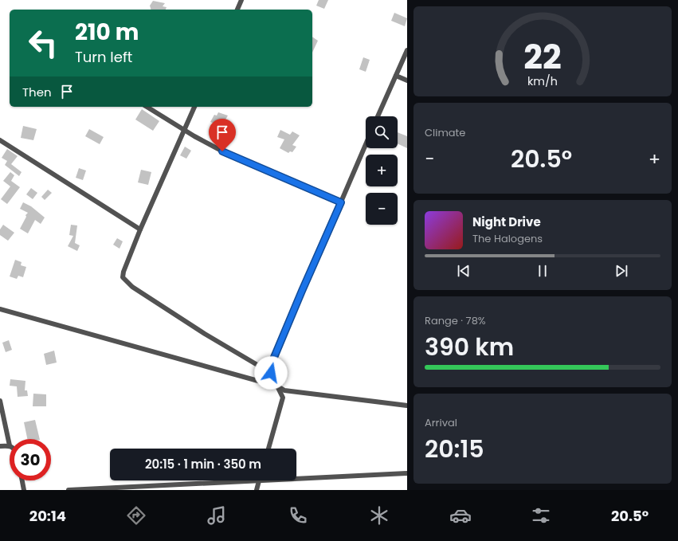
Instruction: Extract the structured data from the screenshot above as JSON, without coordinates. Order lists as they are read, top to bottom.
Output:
{
  "page": {
    "turn": ["210 m", "Turn left"],
    "then": "Then",
    "tile": [
      "Climate",
      ["Range · 78%", "390 km"],
      ["Arrival", "20:15"]
    ],
    "map_buttons": ["+", "−"],
    "heat": ["−", "20.5°", "+"],
    "song": ["Night Drive", "The Halogens"],
    "limit": "30",
    "trip": "20:15 · 1 min · 350 m",
    "tabs": ["20:14", "20.5°"],
    "gauge": ["22", "km/h"]
  }
}
